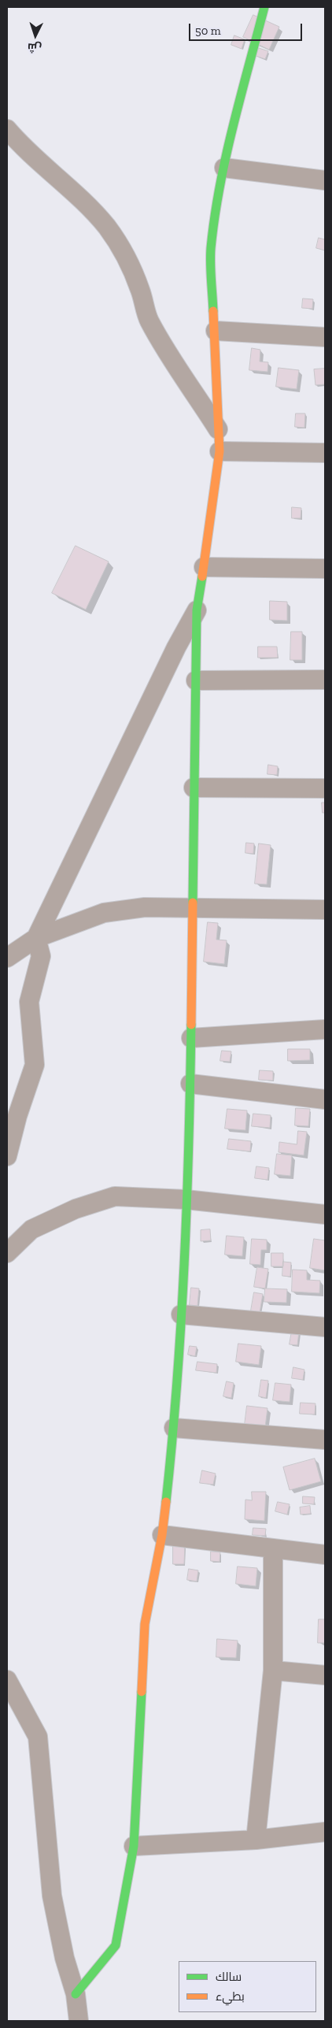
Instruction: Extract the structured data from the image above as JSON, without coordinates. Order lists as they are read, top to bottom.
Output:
{
  "legend": ["سالك", "بطيء"],
  "scale_bar": "50 m",
  "north": "bottom"
}
